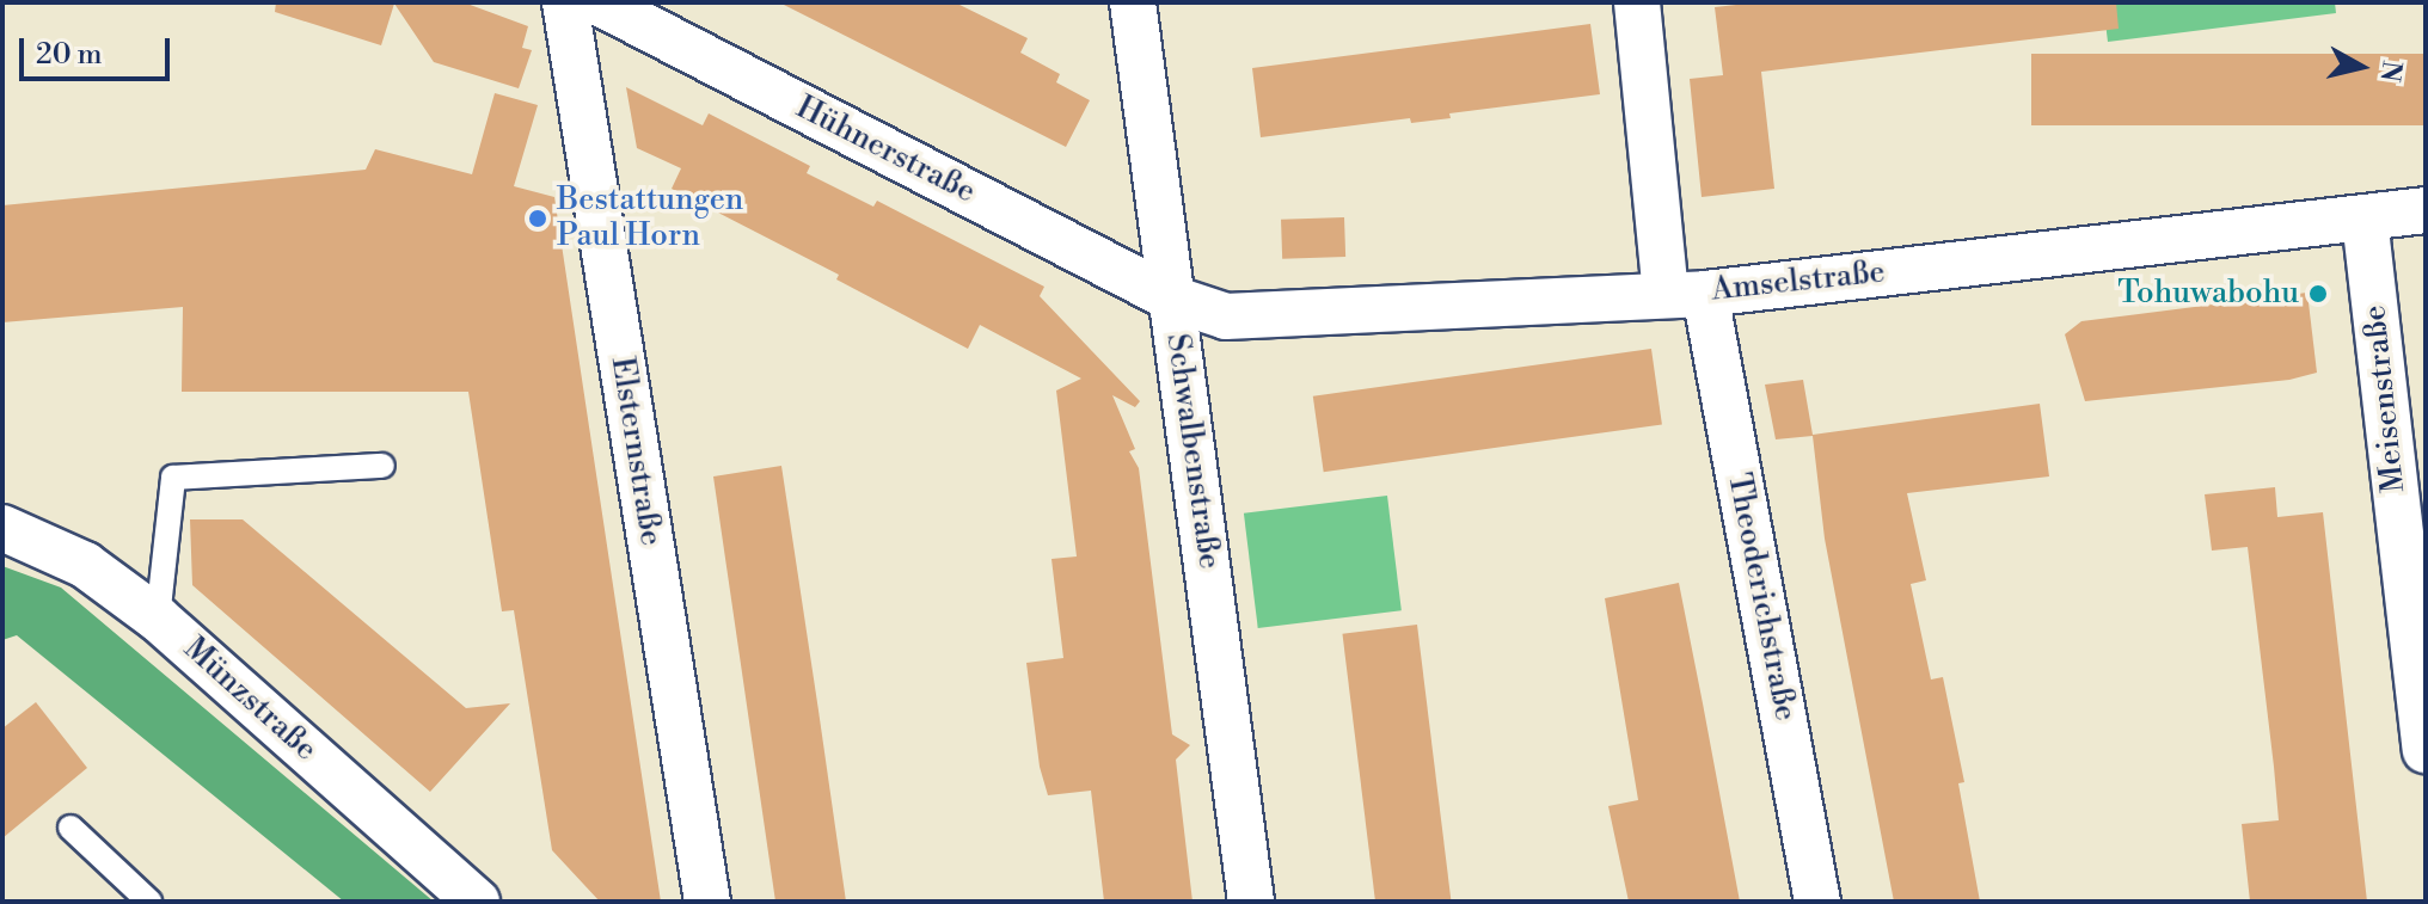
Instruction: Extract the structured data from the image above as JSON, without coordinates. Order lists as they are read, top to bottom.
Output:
{
  "streets": {
    "street": [
      "Hühnerstraße",
      "Amselstraße",
      "Meisenstraße",
      "Elsternstraße",
      "Schwalbenstraße",
      "Theoderichstraße",
      "Münzstraße"
    ]
  },
  "crossings": [
    ["Hühnerstraße", "Amselstraße"],
    ["Hühnerstraße", "Schwalbenstraße"],
    ["Amselstraße", "Meisenstraße"],
    ["Amselstraße", "Schwalbenstraße"],
    ["Amselstraße", "Theoderichstraße"]
  ],
  "places": ["Bestattungen Paul Horn", "Tohuwabohu"],
  "scale_bar": "20 m",
  "north": "right"
}
